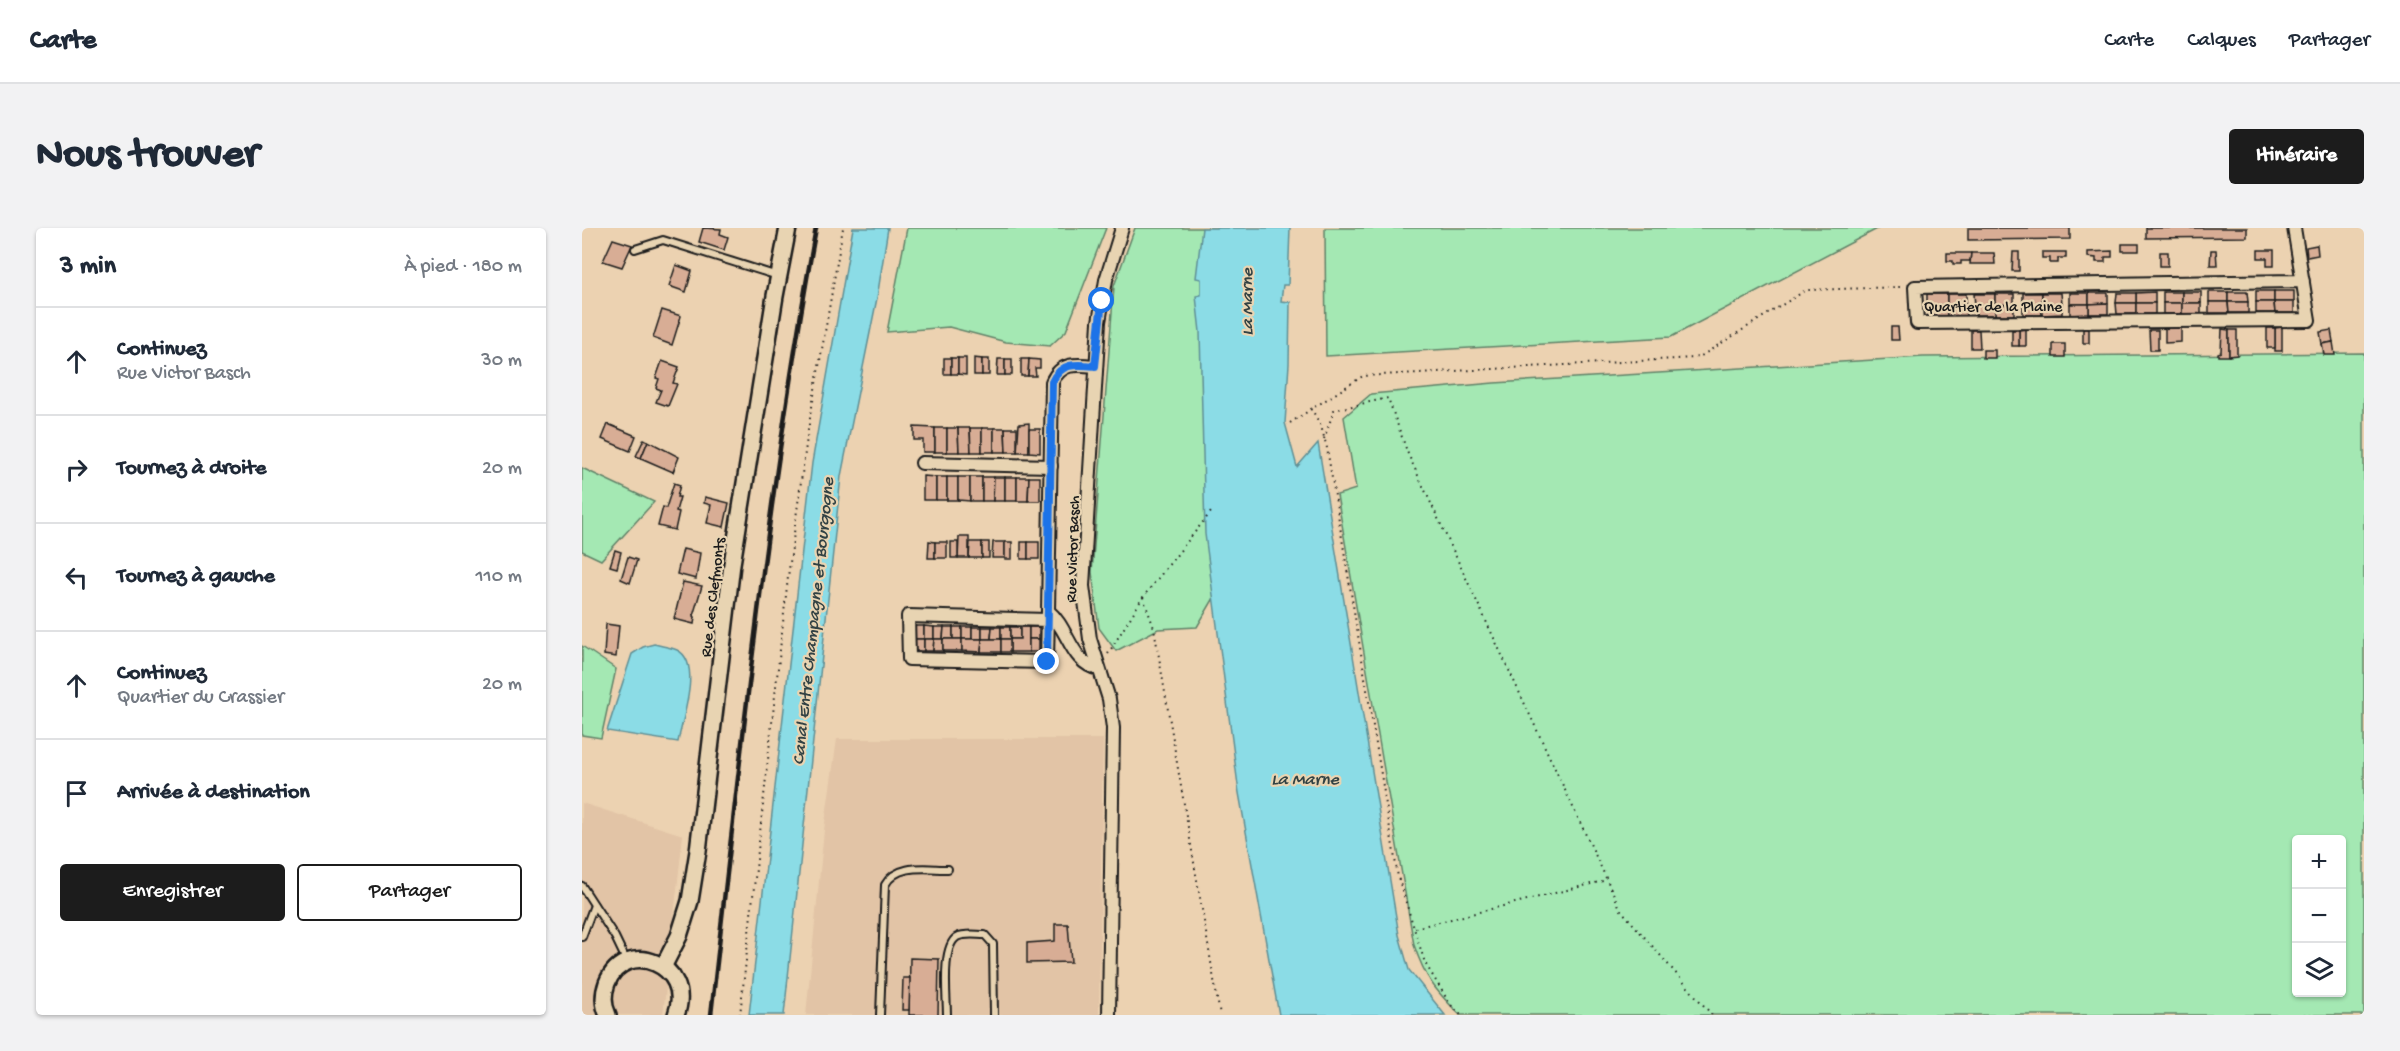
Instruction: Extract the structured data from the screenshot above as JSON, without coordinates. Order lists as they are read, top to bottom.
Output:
{
  "streets": {
    "street": ["Quartier de la Plaine", "Rue Victor Basch", "Rue des Clefmonts"]
  },
  "water": ["La Marne", "Canal Entre Champagne et Bourgogne"],
  "page": {
    "header": "Carte",
    "nav": ["Carte", "Calques", "Partager"],
    "buttons": [
      "Itinéraire",
      ["Enregistrer", "Partager"]
    ],
    "title": "Nous trouver",
    "heading": ["3 min", "À pied · 180 m"],
    "list": [
      ["Continuez", "Rue Victor Basch", "30 m"],
      ["Tournez à droite", "20 m"],
      ["Tournez à gauche", "110 m"],
      ["Continuez", "Quartier du Crassier", "20 m"],
      "Arrivée à destination"
    ],
    "map_buttons": ["+", "−"]
  }
}
